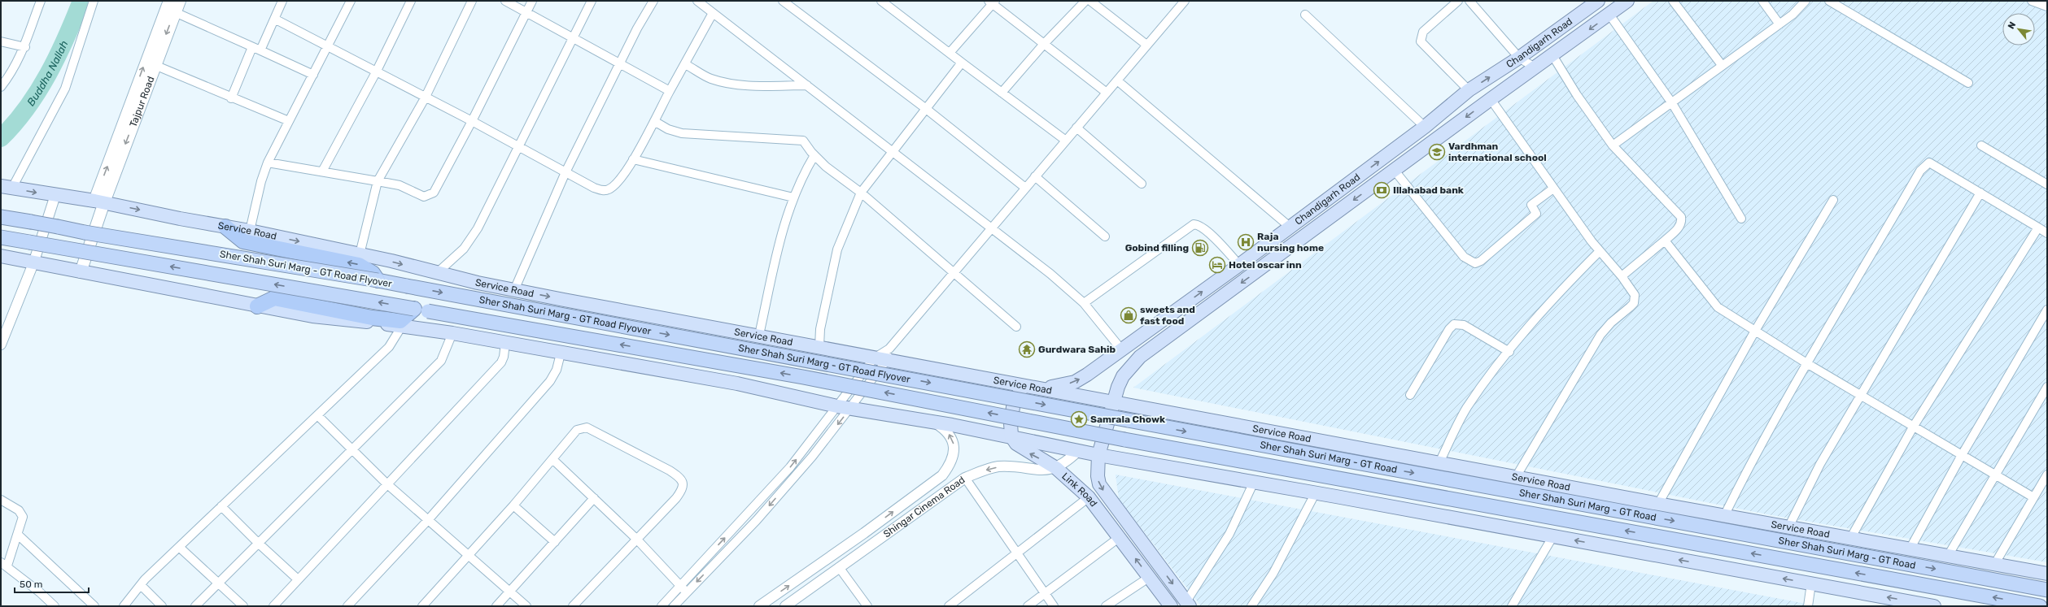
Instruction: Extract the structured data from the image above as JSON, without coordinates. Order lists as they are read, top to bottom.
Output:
{
  "streets": {
    "highway": ["Sher Shah Suri Marg - GT Road Flyover", "Sher Shah Suri Marg - GT Road"],
    "main road": [
      "Chandigarh Road",
      "Tajpur Road",
      "Service Road",
      "Link Road"
    ],
    "street": ["Shingar Cinema Road"]
  },
  "crossings": [
    ["Chandigarh Road", "Service Road"],
    ["Chandigarh Road", "Link Road"],
    ["Tajpur Road", "Service Road"],
    ["Service Road", "Link Road"],
    ["Sher Shah Suri Marg - GT Road Flyover", "Sher Shah Suri Marg - GT Road"],
    ["Link Road", "Shingar Cinema Road"]
  ],
  "water": ["Buddha Nallah"],
  "places": {
    "school or university": ["Vardhman international school"],
    "bank": ["Illahabad bank"],
    "hospital": ["Raja nursing home"],
    "fuel station": ["Gobind filling"],
    "hotel": ["Hotel oscar inn"],
    "shop": ["sweets and fast food"],
    "temple": ["Gurdwara Sahib"],
    "place": ["Samrala Chowk"]
  },
  "scale_bar": "50 m",
  "north": "top left"
}
